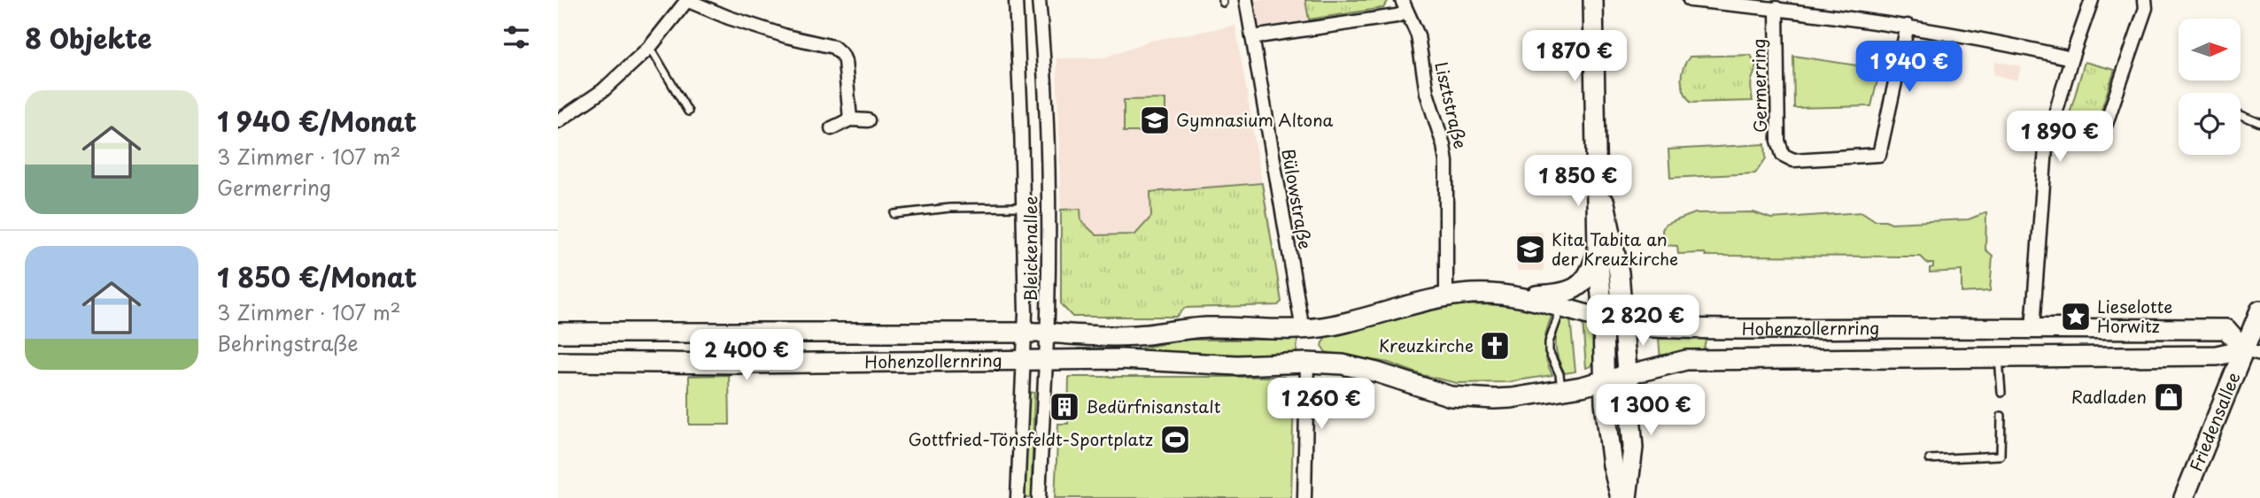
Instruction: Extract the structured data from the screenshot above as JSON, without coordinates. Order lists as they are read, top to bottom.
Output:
{
  "streets": {
    "main road": ["Hohenzollernring", "Friedensallee"],
    "street": [
      "Germerring",
      "Lisztstraße",
      "Bülowstraße",
      "Bleickenallee"
    ]
  },
  "crossings": [
    ["Lisztstraße", "Hohenzollernring"],
    ["Bülowstraße", "Hohenzollernring"],
    ["Bleickenallee", "Hohenzollernring"],
    ["Hohenzollernring", "Friedensallee"]
  ],
  "places": {
    "school or university": ["Gymnasium Altona", "Kita Tabita an der Kreuzkirche"],
    "place": ["Lieselotte Horwitz"],
    "church": ["Kreuzkirche"],
    "shop": ["Radladen"],
    "building": ["Bedürfnisanstalt"],
    "sports": ["Gottfried-Tönsfeldt-Sportplatz"]
  },
  "north": "right",
  "page": {
    "heading": "8 Objekte",
    "price": [
      "1 870 €",
      "1 940 €",
      "1 890 €",
      "1 850 €",
      "2 820 €",
      "2 400 €",
      "1 260 €",
      "1 300 €"
    ],
    "list": [
      {
        "name": "1 940 €/Monat",
        "note": "3 Zimmer · 107 m² · Germerring"
      },
      {
        "name": "1 850 €/Monat",
        "note": "3 Zimmer · 107 m² · Behringstraße"
      }
    ]
  }
}
